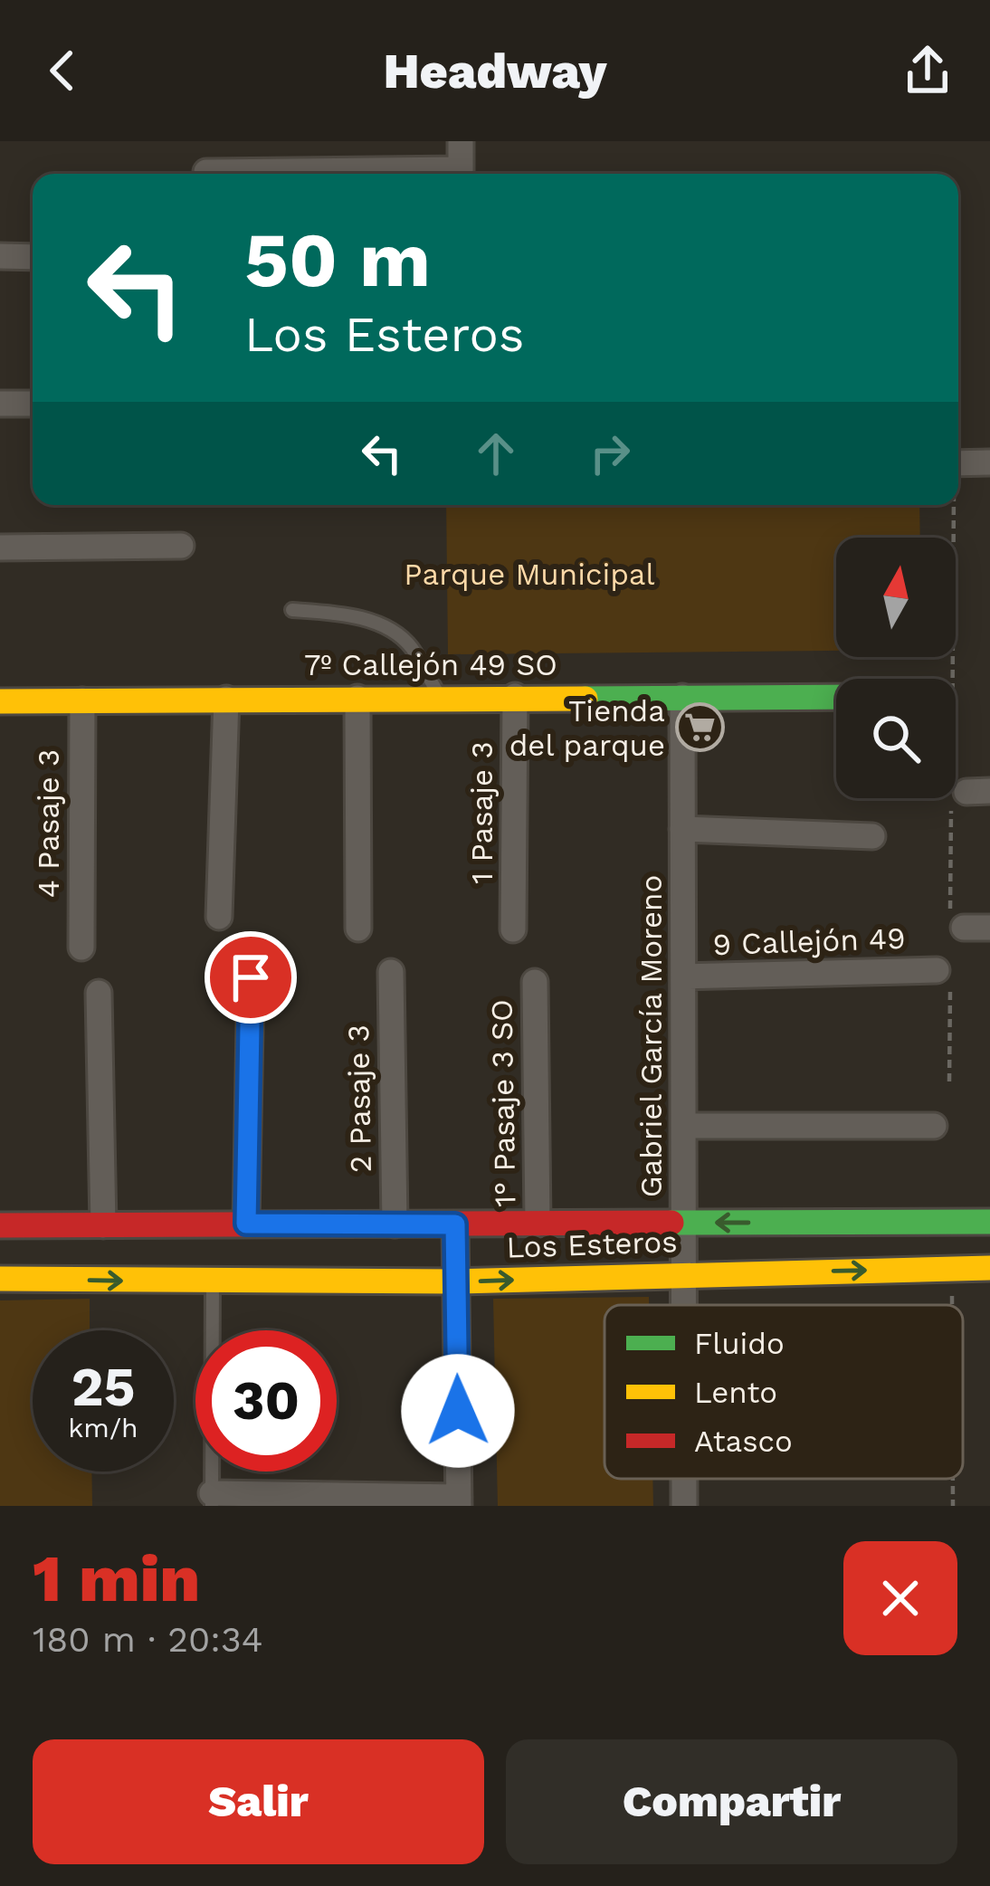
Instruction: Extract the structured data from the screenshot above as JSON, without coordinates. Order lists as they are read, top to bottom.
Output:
{
  "streets": {
    "street": [
      "7º Callejón 49 SO",
      "1 Pasaje 3",
      "4 Pasaje 3",
      "9 Callejón 49",
      "Gabriel García Moreno",
      "2 Pasaje 3",
      "1° Pasaje 3 SO",
      "Los Esteros"
    ]
  },
  "crossings": [
    ["7º Callejón 49 SO", "1 Pasaje 3"],
    ["7º Callejón 49 SO", "4 Pasaje 3"],
    ["7º Callejón 49 SO", "Gabriel García Moreno"],
    ["9 Callejón 49", "Gabriel García Moreno"],
    ["Gabriel García Moreno", "Los Esteros"],
    ["2 Pasaje 3", "Los Esteros"],
    ["1° Pasaje 3 SO", "Los Esteros"]
  ],
  "parks": ["Parque Municipal"],
  "places": {
    "supermarket": ["Tienda del parque"]
  },
  "legend": ["Fluido", "Lento", "Atasco"],
  "north": "top",
  "page": {
    "header": "Headway",
    "turn": ["50 m", "Los Esteros"],
    "speed": "25 km/h",
    "limit": "30",
    "heading": ["1 min", "180 m · 20:34"],
    "buttons": ["Salir", "Compartir"]
  }
}
